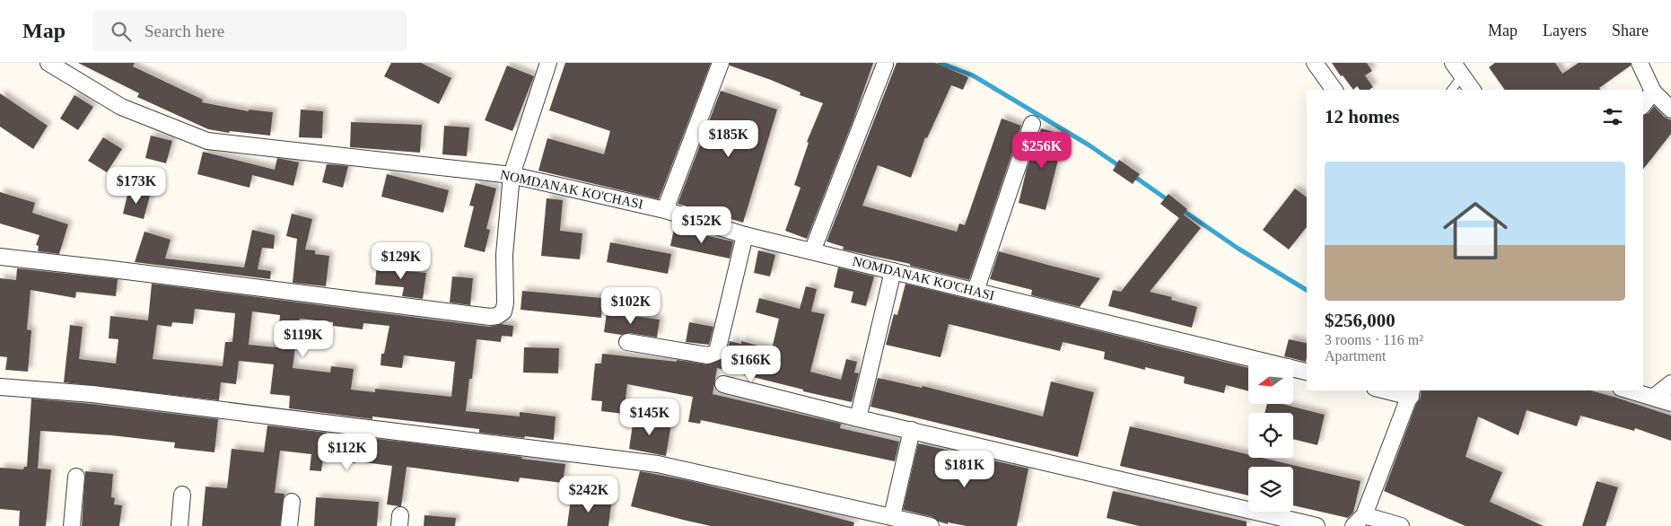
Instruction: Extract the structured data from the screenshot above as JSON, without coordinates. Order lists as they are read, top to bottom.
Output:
{
  "streets": {
    "street": ["NOMDANAK KO'CHASI"]
  },
  "north": "left",
  "page": {
    "header": "Map",
    "search": "Search here",
    "nav": ["Map", "Layers", "Share"],
    "heading": "12 homes",
    "price": [
      "$185K",
      "$256K",
      "$173K",
      "$152K",
      "$129K",
      "$102K",
      "$119K",
      "$166K",
      "$145K",
      "$112K",
      "$181K",
      "$242K"
    ],
    "list": [
      {
        "name": "$256,000",
        "note": "3 rooms · 116 m² · Apartment"
      }
    ]
  }
}
